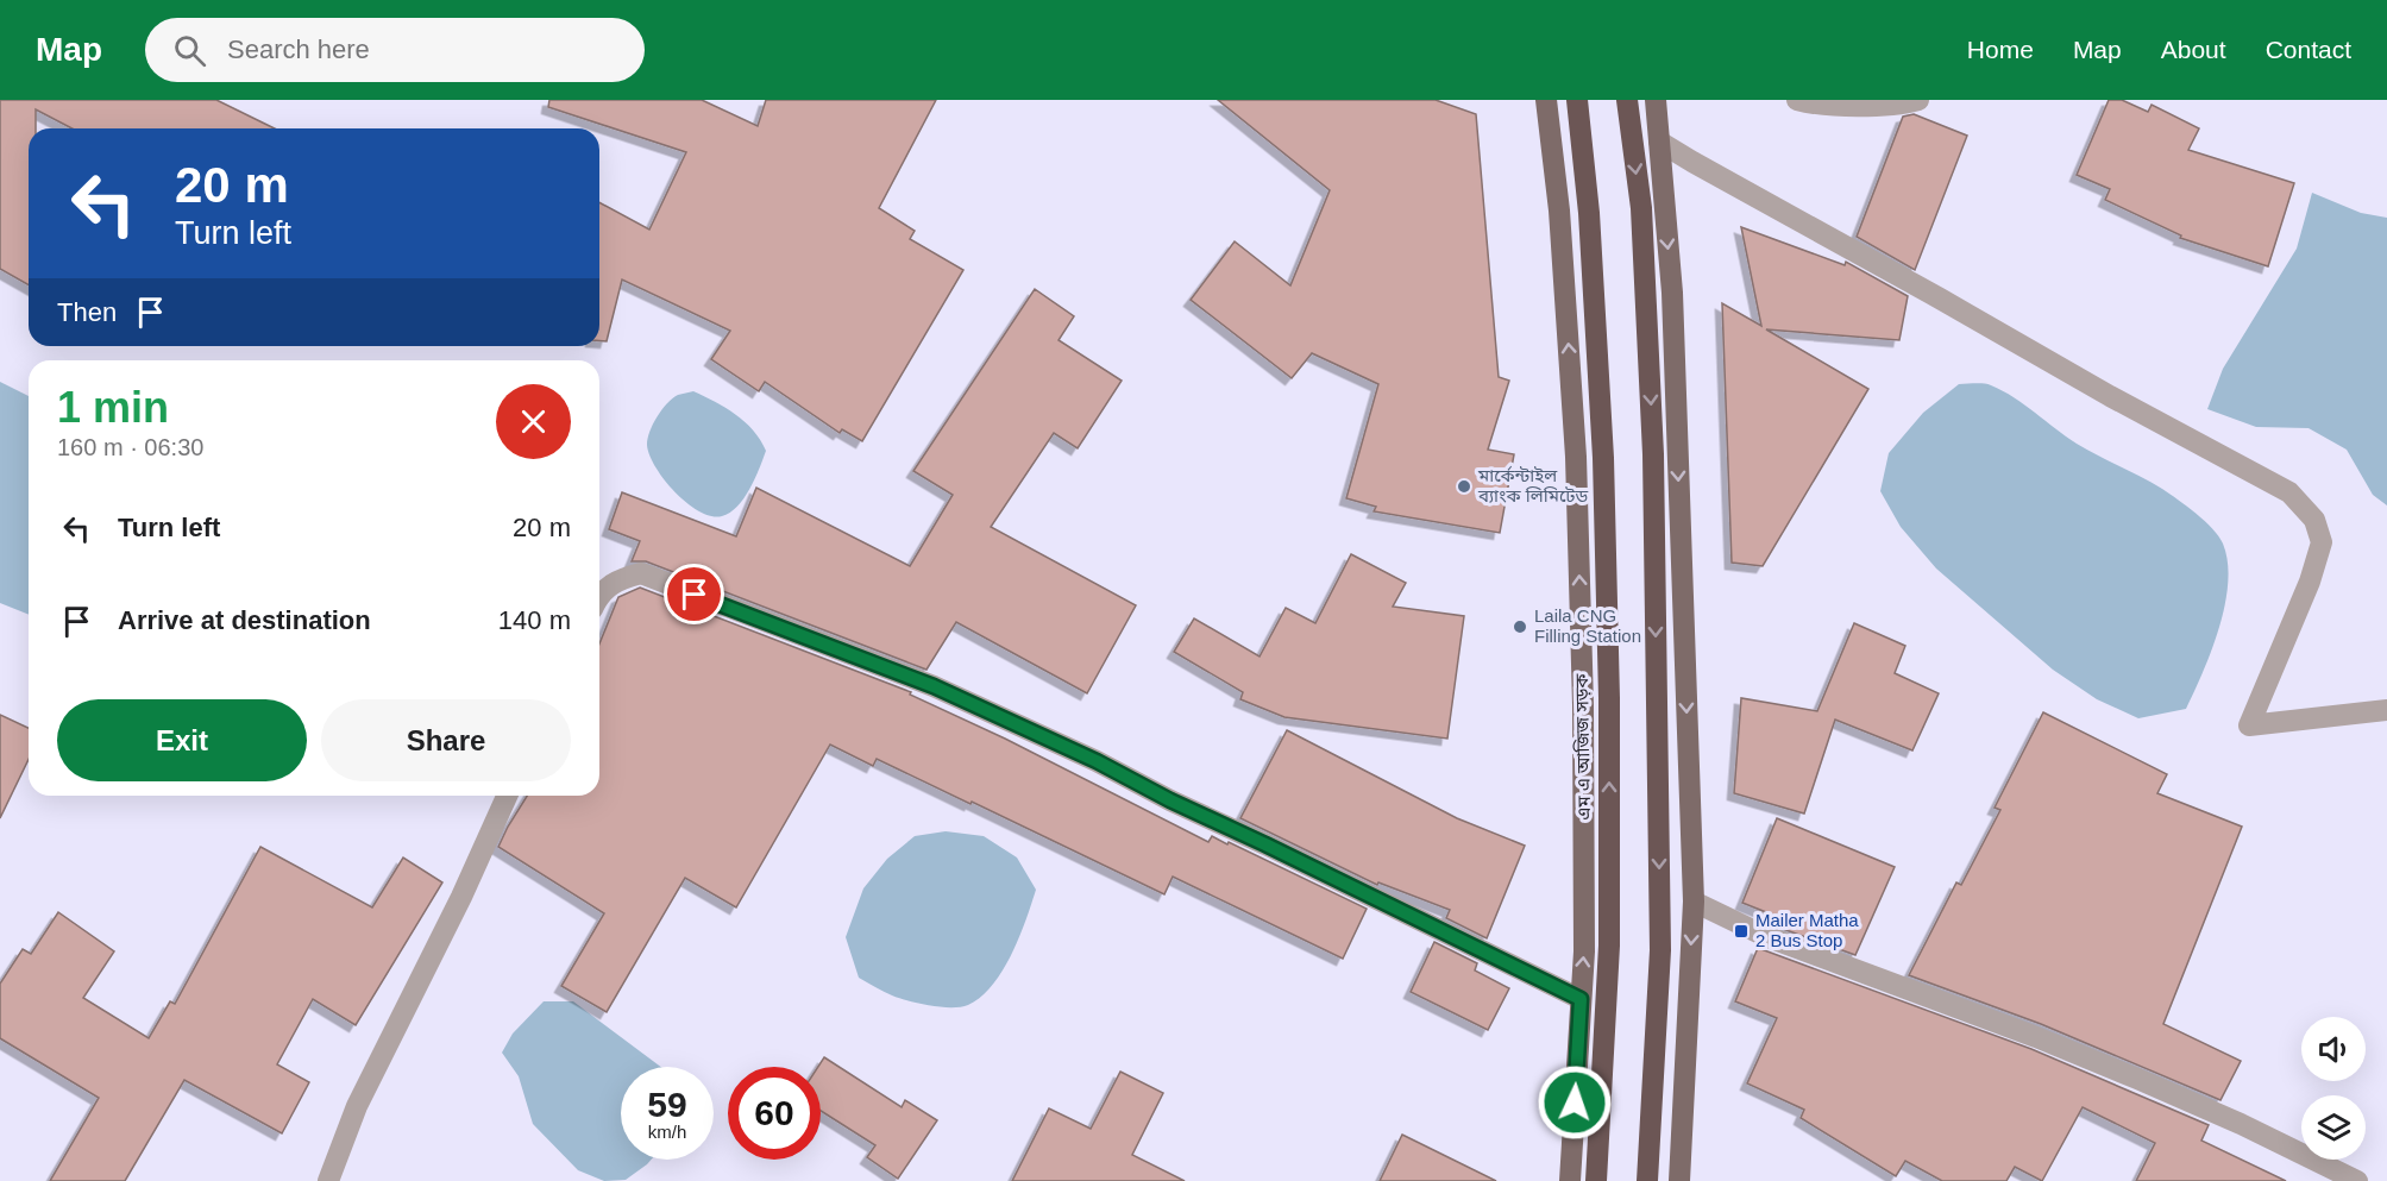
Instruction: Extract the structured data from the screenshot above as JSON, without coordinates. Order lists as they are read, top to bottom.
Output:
{
  "streets": {
    "main road": ["এম এ আজিজ সড়ক"]
  },
  "places": {
    "other": ["মার্কেন্টাইল ব্যাংক লিমিটেড", "Laila CNG Filling Station"],
    "transit": ["Mailer Matha 2 Bus Stop"]
  },
  "page": {
    "header": "Map",
    "search": "Search here",
    "nav": [
      "Home",
      "Map",
      "About",
      "Contact"
    ],
    "turn": ["20 m", "Turn left"],
    "then": "Then",
    "heading": ["1 min", "160 m · 06:30"],
    "list": [
      {
        "name": "Turn left",
        "value": "20 m"
      },
      {
        "name": "Arrive at destination",
        "value": "140 m"
      }
    ],
    "buttons": ["Exit", "Share"],
    "speed": "59 km/h",
    "limit": "60"
  }
}
